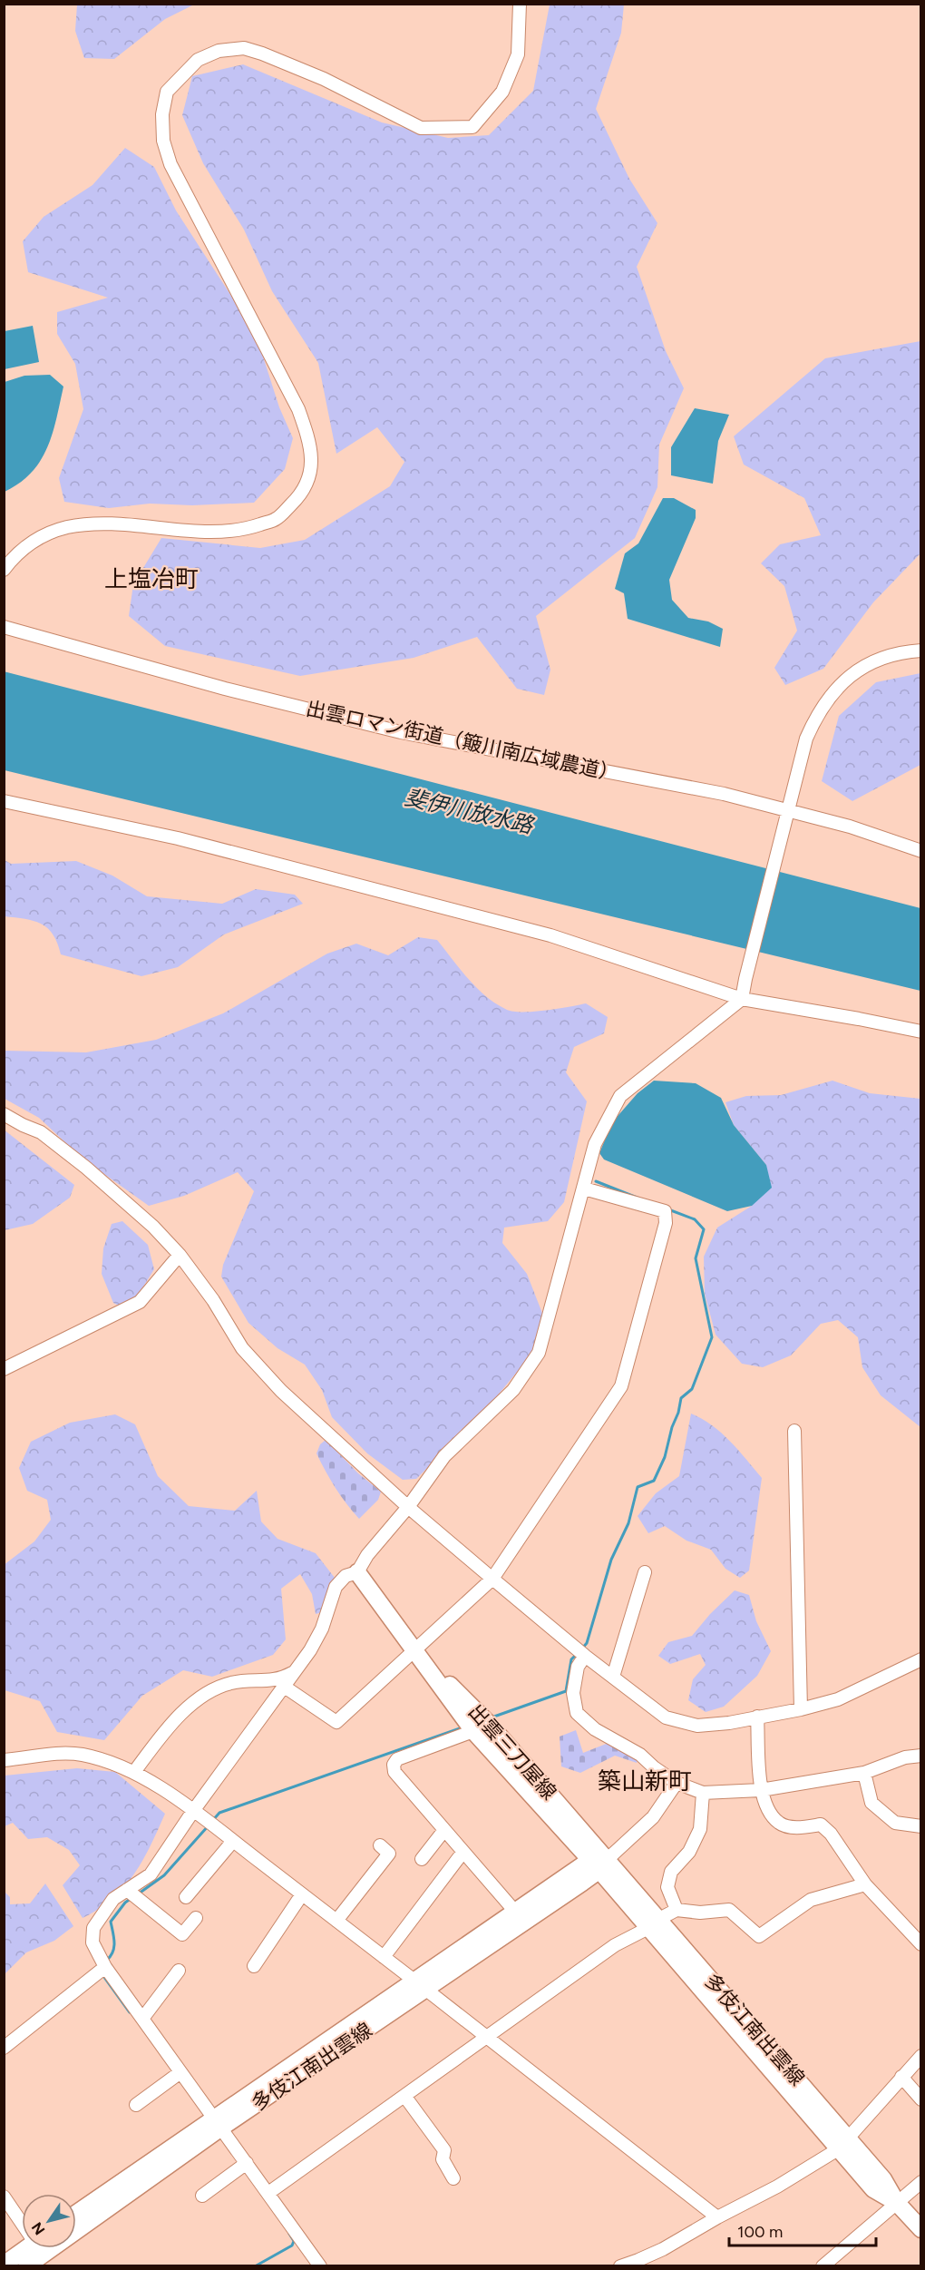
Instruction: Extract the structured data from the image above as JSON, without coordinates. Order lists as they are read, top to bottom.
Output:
{
  "streets": {
    "main road": ["出雲三刀屋線", "多伎江南出雲線"],
    "street": ["出雲ロマン街道（簸川南広域農道）"]
  },
  "crossings": [
    ["出雲三刀屋線", "多伎江南出雲線"]
  ],
  "districts": ["上塩冶町", "築山新町"],
  "water": ["斐伊川放水路"],
  "scale_bar": "100 m",
  "north": "bottom left"
}
